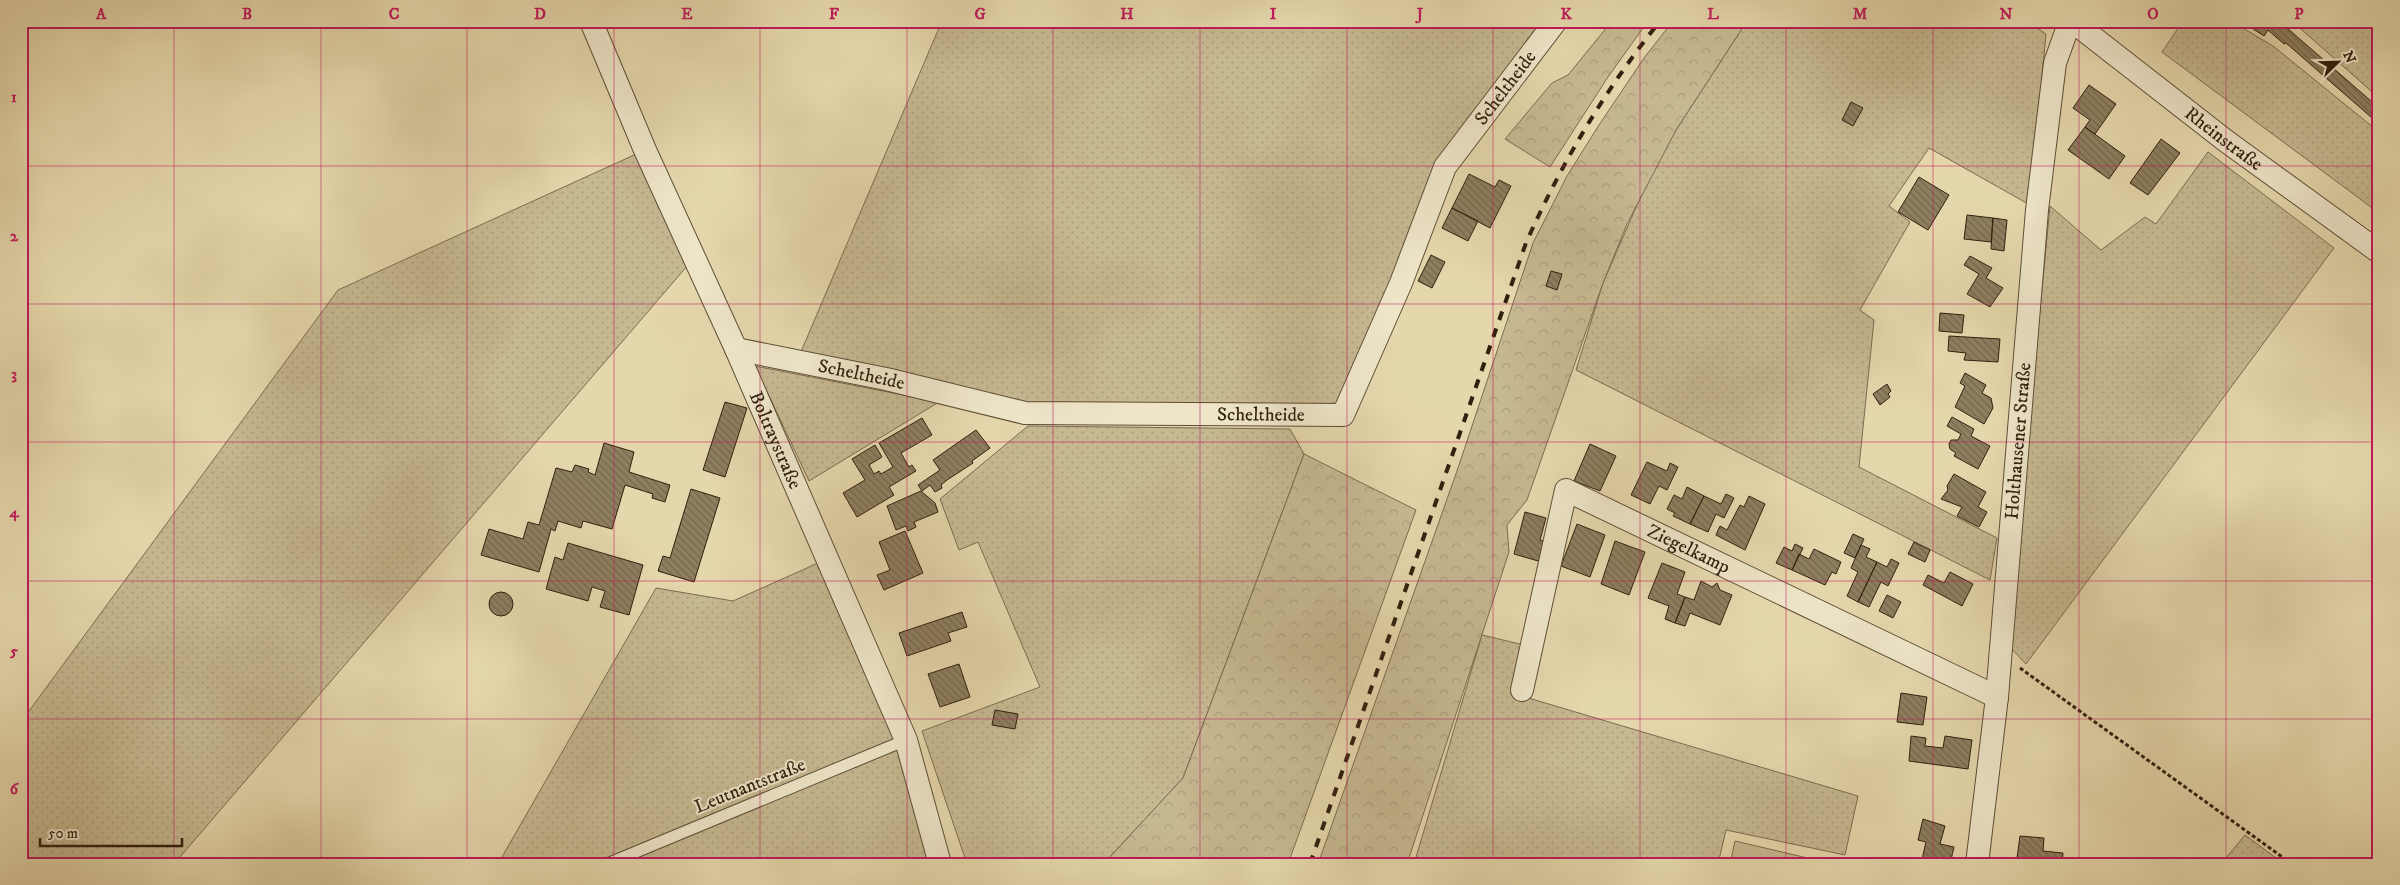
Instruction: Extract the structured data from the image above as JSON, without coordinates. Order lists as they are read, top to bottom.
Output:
{
  "streets": {
    "street": [
      "Scheltheide",
      "Rheinstraße",
      "Boltraystraße",
      "Holthausener Straße",
      "Ziegelkamp"
    ],
    "lane": ["Leutnantstraße"]
  },
  "crossings": [
    ["Scheltheide", "Boltraystraße"],
    ["Rheinstraße", "Holthausener Straße"],
    ["Boltraystraße", "Leutnantstraße"],
    ["Holthausener Straße", "Ziegelkamp"]
  ],
  "scale_bar": "50 m",
  "north": "top right",
  "grid": {
    "columns": [
      "A",
      "B",
      "C",
      "D",
      "E",
      "F",
      "G",
      "H",
      "I",
      "J",
      "K",
      "L",
      "M",
      "N",
      "O",
      "P"
    ],
    "rows": [
      "1",
      "2",
      "3",
      "4",
      "5",
      "6"
    ]
  }
}
